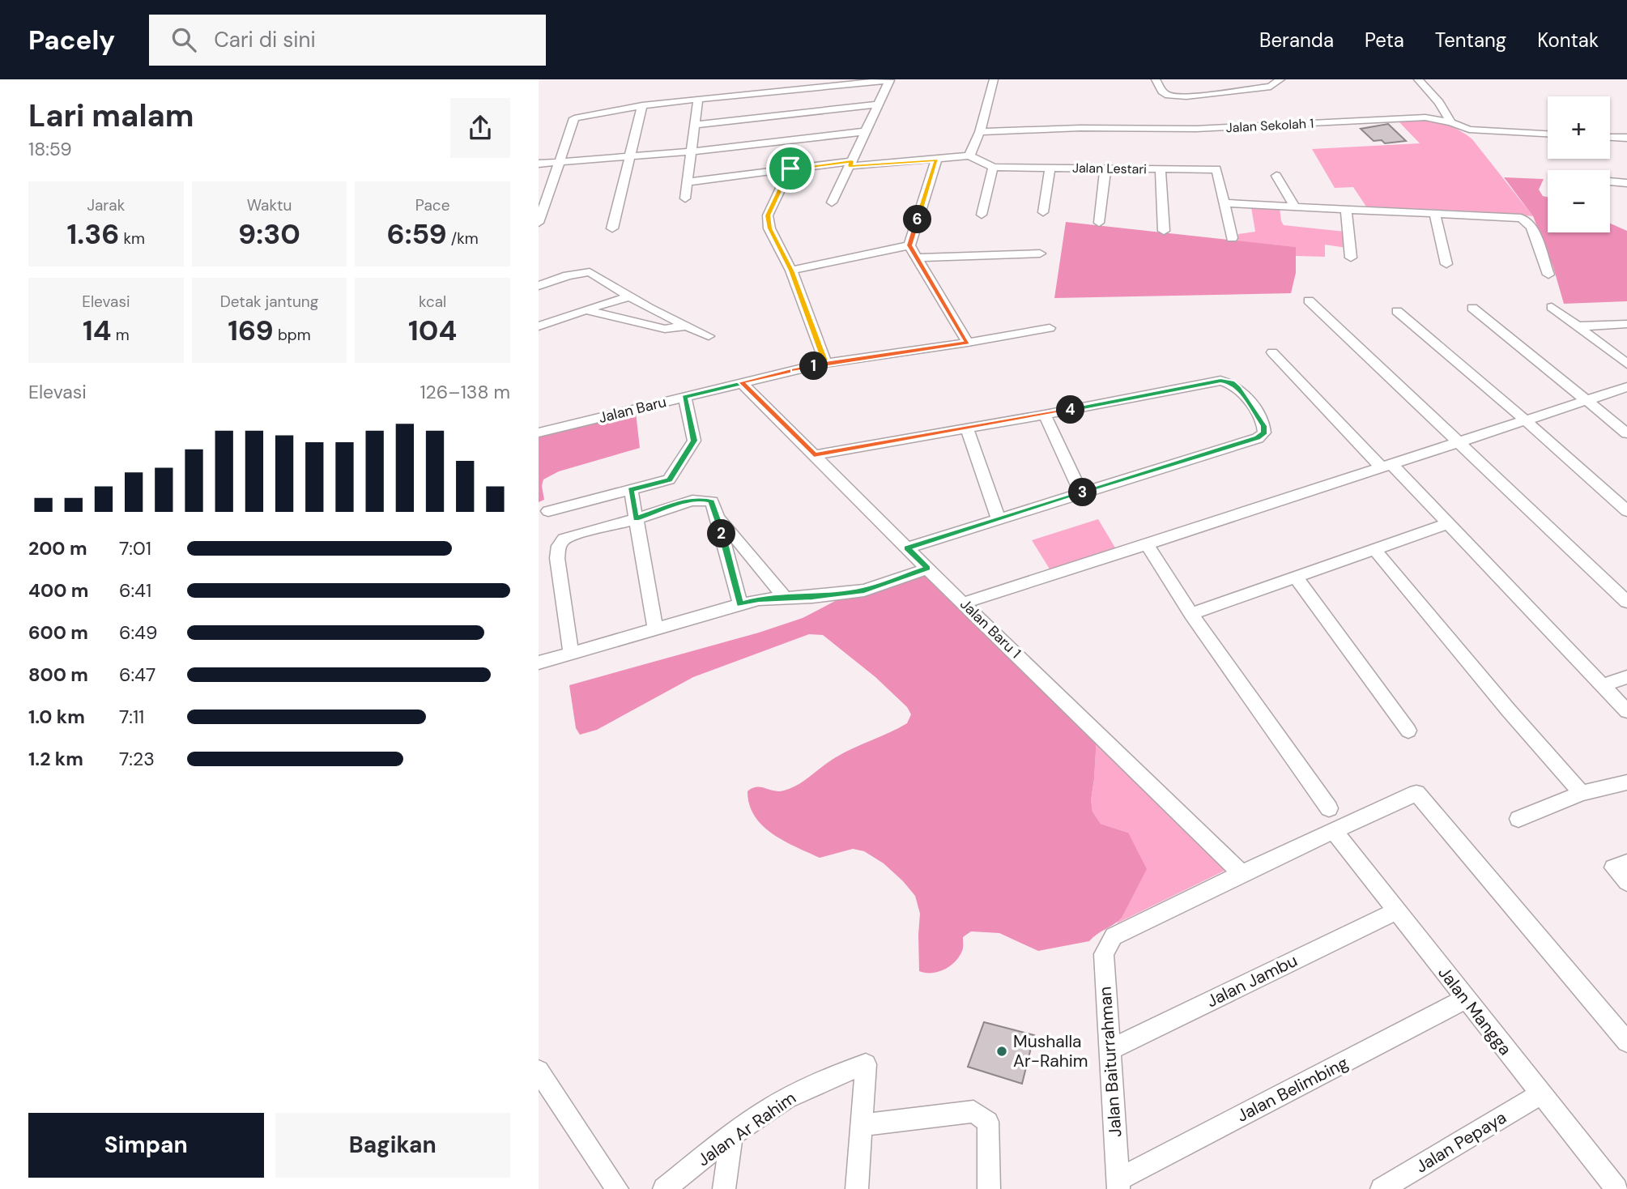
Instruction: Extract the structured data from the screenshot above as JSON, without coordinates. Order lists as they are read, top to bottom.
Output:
{
  "streets": {
    "street": [
      "Jalan Sekolah 1",
      "Jalan Lestari",
      "Jalan Baru",
      "Jalan Baru 1",
      "Jalan Jambu",
      "Jalan Mangga",
      "Jalan Baiturrahman",
      "Jalan Belimbing",
      "Jalan Ar Rahim",
      "Jalan Pepaya"
    ]
  },
  "crossings": [
    ["Jalan Baru", "Jalan Baru 1"],
    ["Jalan Baru 1", "Jalan Baiturrahman"],
    ["Jalan Jambu", "Jalan Mangga"],
    ["Jalan Jambu", "Jalan Baiturrahman"],
    ["Jalan Mangga", "Jalan Belimbing"],
    ["Jalan Mangga", "Jalan Pepaya"],
    ["Jalan Baiturrahman", "Jalan Belimbing"]
  ],
  "places": ["Mushalla Ar-Rahim"],
  "page": {
    "header": "Pacely",
    "search": "Cari di sini",
    "nav": [
      "Beranda",
      "Peta",
      "Tentang",
      "Kontak"
    ],
    "heading": ["Lari malam", "18:59"],
    "map_buttons": ["+", "−"],
    "stats": [
      ["Jarak", "1.36 km"],
      ["Waktu", "9:30"],
      ["Pace", "6:59 /km"],
      ["Elevasi", "14 m"],
      ["Detak jantung", "169 bpm"],
      ["kcal", "104"]
    ],
    "pins": [
      "6",
      "1",
      "4",
      "3",
      "2"
    ],
    "chart": ["Elevasi", "126–138 m"],
    "list": [
      {
        "name": "200 m",
        "note": "7:01"
      },
      {
        "name": "400 m",
        "note": "6:41"
      },
      {
        "name": "600 m",
        "note": "6:49"
      },
      {
        "name": "800 m",
        "note": "6:47"
      },
      {
        "name": "1.0 km",
        "note": "7:11"
      },
      {
        "name": "1.2 km",
        "note": "7:23"
      }
    ],
    "buttons": ["Simpan", "Bagikan"]
  }
}
